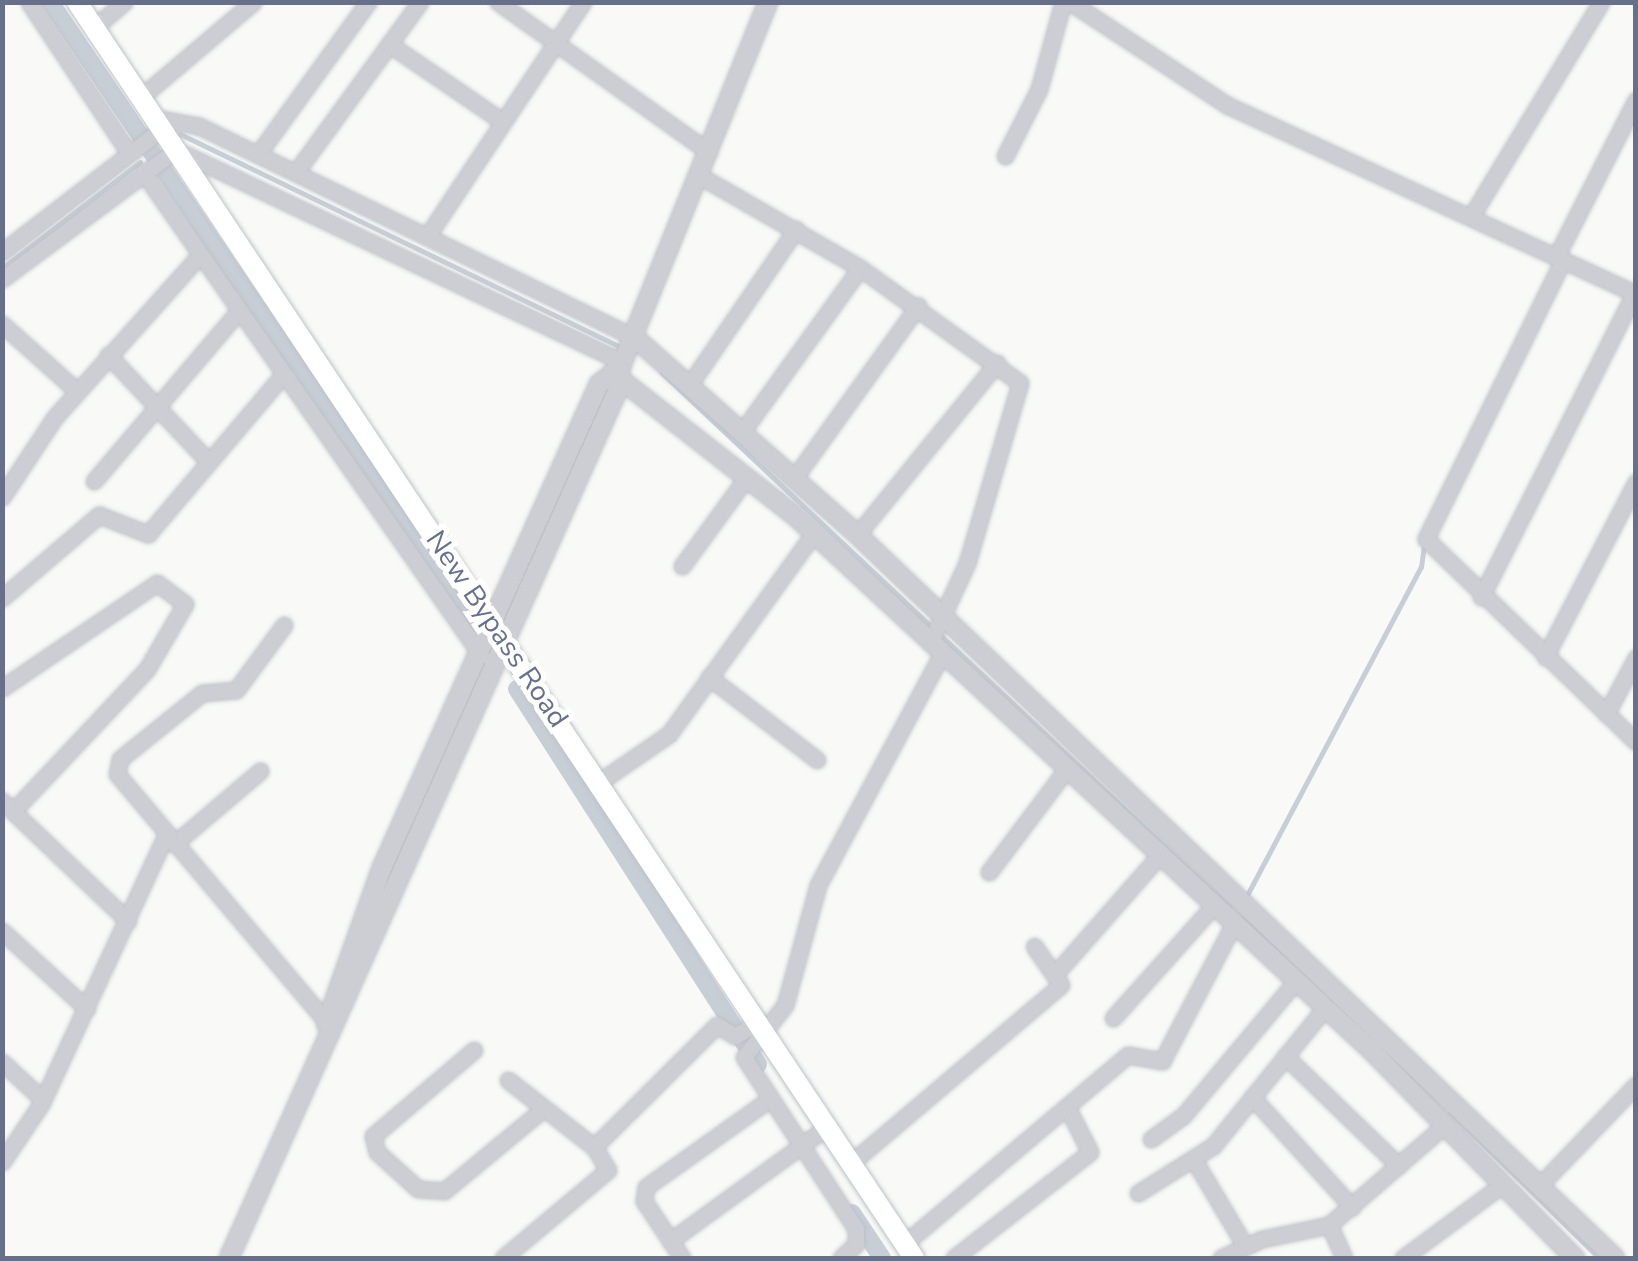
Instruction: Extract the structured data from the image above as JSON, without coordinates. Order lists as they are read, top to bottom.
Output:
{
  "streets": {
    "main road": ["New Bypass Road"]
  }
}
